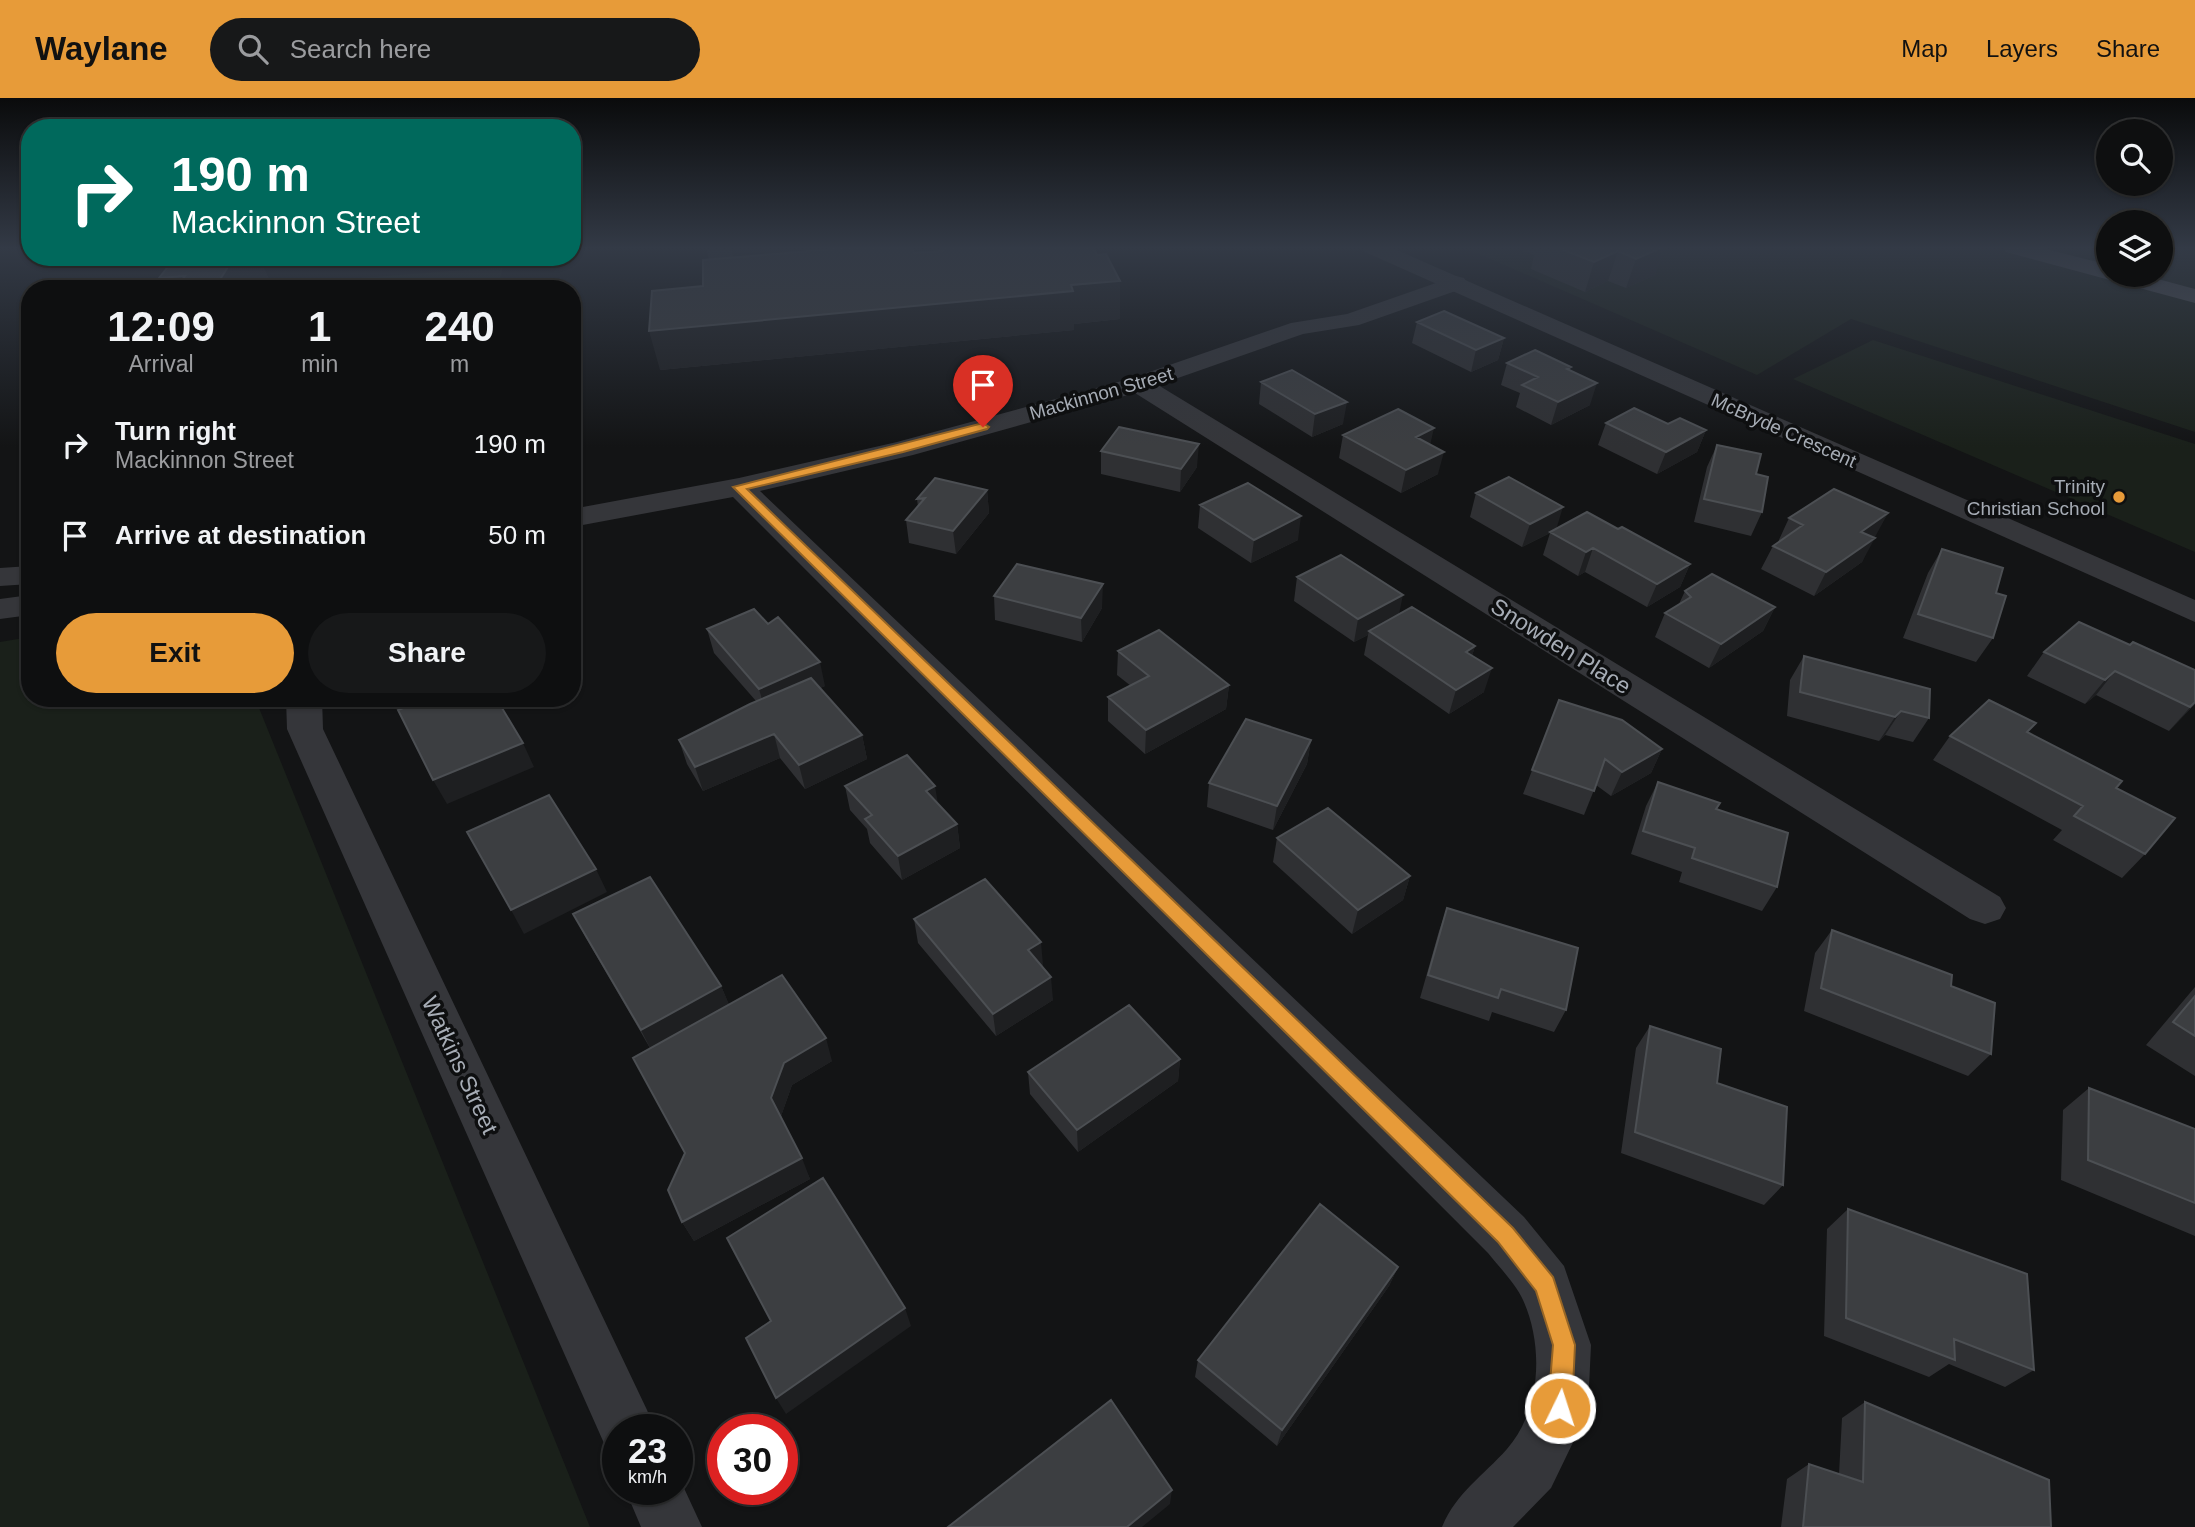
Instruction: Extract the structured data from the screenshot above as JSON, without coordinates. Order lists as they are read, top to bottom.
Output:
{
  "streets": {
    "street": [
      "Mackinnon Street",
      "McBryde Crescent",
      "Snowden Place",
      "Watkins Street"
    ]
  },
  "crossings": [
    ["Mackinnon Street", "Snowden Place"]
  ],
  "places": ["Trinity Christian School"],
  "page": {
    "header": "Waylane",
    "search": "Search here",
    "nav": ["Map", "Layers", "Share"],
    "turn": ["190 m", "Mackinnon Street"],
    "eta": [
      "12:09",
      "Arrival",
      "1",
      "min",
      "240",
      "m"
    ],
    "list": [
      {
        "name": "Turn right",
        "note": "Mackinnon Street",
        "value": "190 m"
      },
      {
        "name": "Arrive at destination",
        "value": "50 m"
      }
    ],
    "buttons": ["Exit", "Share"],
    "speed": "23 km/h",
    "limit": "30"
  }
}
